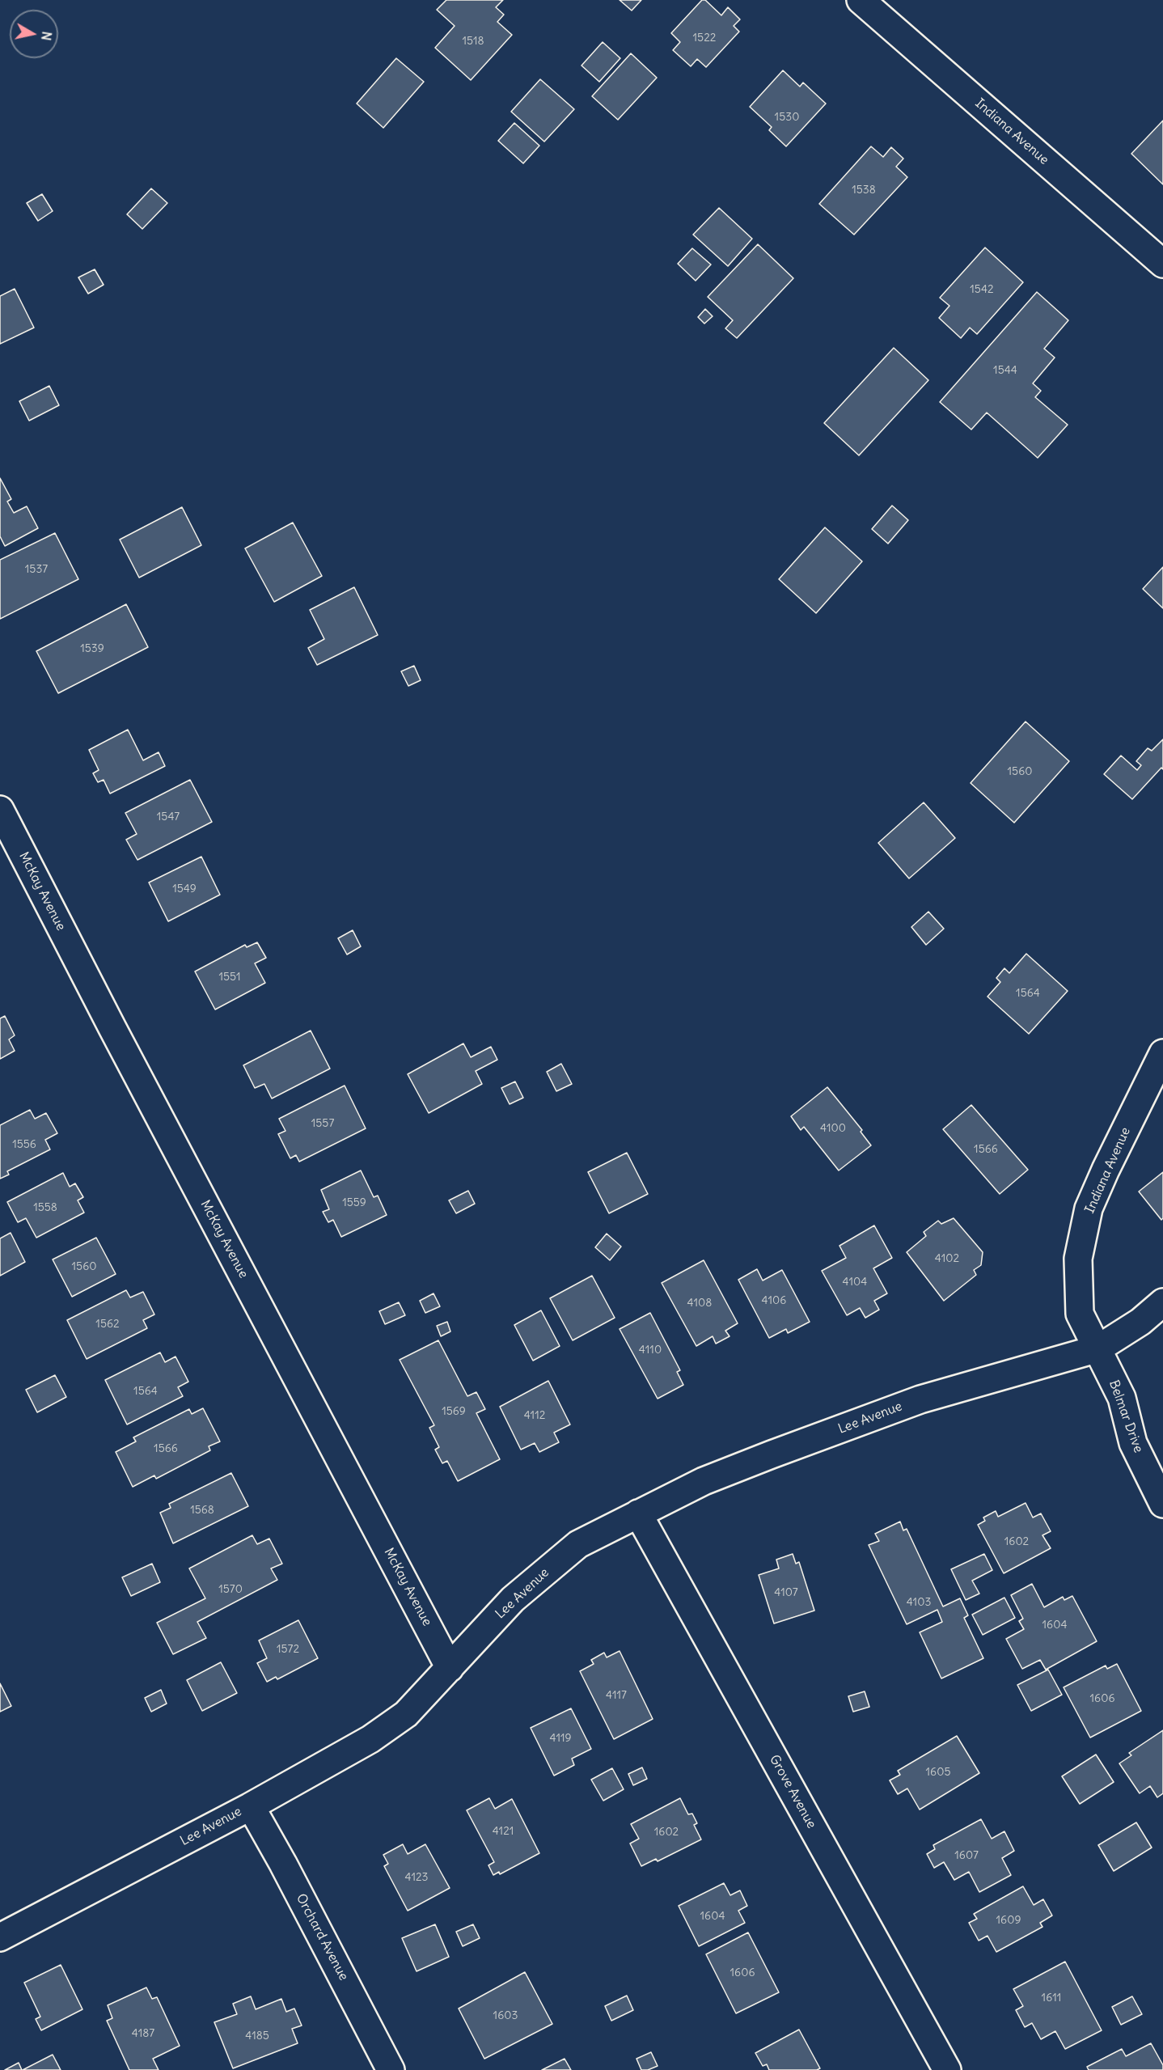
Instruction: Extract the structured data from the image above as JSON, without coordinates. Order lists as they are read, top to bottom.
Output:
{
  "streets": {
    "street": [
      "Indiana Avenue",
      "McKay Avenue",
      "Belmar Drive",
      "Lee Avenue",
      "Grove Avenue",
      "Orchard Avenue"
    ]
  },
  "crossings": [
    ["Indiana Avenue", "Belmar Drive"],
    ["Indiana Avenue", "Lee Avenue"],
    ["McKay Avenue", "Lee Avenue"],
    ["Belmar Drive", "Lee Avenue"],
    ["Lee Avenue", "Grove Avenue"],
    ["Lee Avenue", "Orchard Avenue"]
  ],
  "house_numbers": [
    "1522",
    "1518",
    "1530",
    "1538",
    "1542",
    "1544",
    "1537",
    "1539",
    "1560",
    "1547",
    "1549",
    "1551",
    "1564",
    "1557",
    "4100",
    "1556",
    "1566",
    "1559",
    "1558",
    "4102",
    "1560",
    "4104",
    "4106",
    "4108",
    "1562",
    "4110",
    "1564",
    "1569",
    "4112",
    "1566",
    "1568",
    "1602",
    "1570",
    "4107",
    "4103",
    "1604",
    "1572",
    "4117",
    "1606",
    "4119",
    "1605",
    "4121",
    "1602",
    "1607",
    "4123",
    "1604",
    "1609",
    "1606",
    "1611",
    "1603",
    "4187",
    "4185"
  ],
  "north": "right"
}
